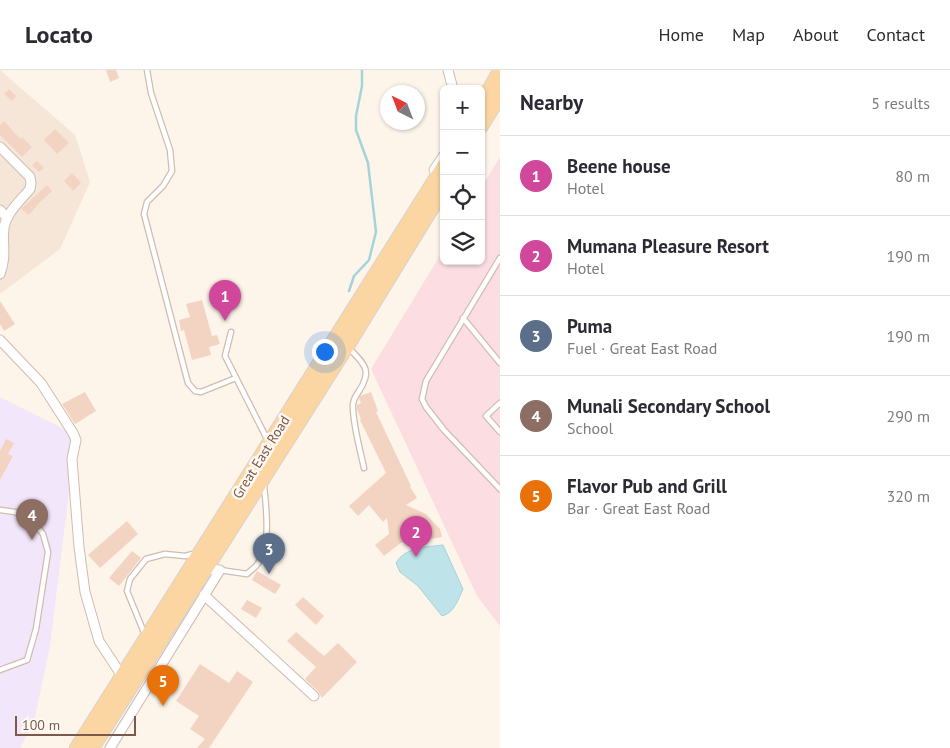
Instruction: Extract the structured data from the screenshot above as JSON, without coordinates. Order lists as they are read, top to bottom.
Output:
{
  "streets": {
    "main road": ["Great East Road"]
  },
  "scale_bar": "100 m",
  "north": "top left",
  "page": {
    "header": "Locato",
    "nav": [
      "Home",
      "Map",
      "About",
      "Contact"
    ],
    "heading": ["Nearby", "5 results"],
    "map_buttons": ["+", "−"],
    "list": [
      {
        "mark": "1",
        "name": "Beene house",
        "note": "Hotel",
        "value": "80 m"
      },
      {
        "mark": "2",
        "name": "Mumana Pleasure Resort",
        "note": "Hotel",
        "value": "190 m"
      },
      {
        "mark": "3",
        "name": "Puma",
        "note": "Fuel · Great East Road",
        "value": "190 m"
      },
      {
        "mark": "4",
        "name": "Munali Secondary School",
        "note": "School",
        "value": "290 m"
      },
      {
        "mark": "5",
        "name": "Flavor Pub and Grill",
        "note": "Bar · Great East Road",
        "value": "320 m"
      }
    ],
    "pins": [
      "1",
      "4",
      "2",
      "3",
      "5"
    ],
    "scale": "100 m"
  }
}
